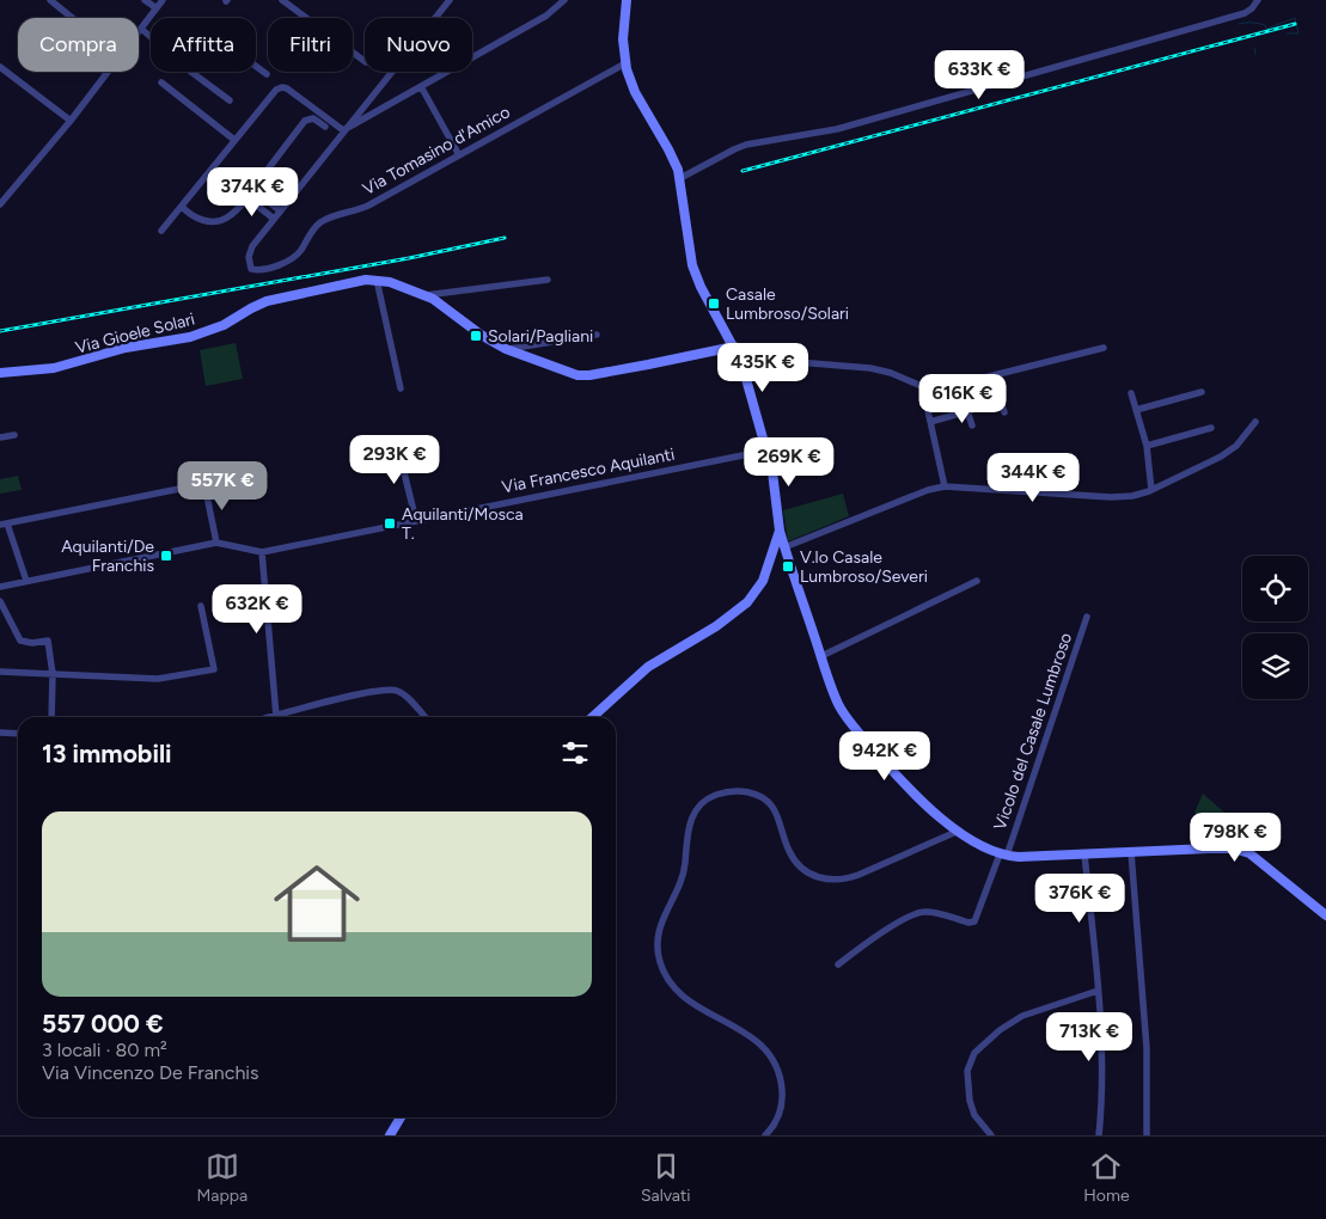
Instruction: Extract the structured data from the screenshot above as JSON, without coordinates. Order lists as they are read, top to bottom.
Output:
{
  "streets": {
    "street": [
      "Via Tomasino d'Amico",
      "Via Gioele Solari",
      "Via Francesco Aquilanti",
      "Vicolo del Casale Lumbroso"
    ]
  },
  "crossings": [
    ["Via Tomasino d'Amico", "Vicolo del Casale Lumbroso"],
    ["Via Gioele Solari", "Vicolo del Casale Lumbroso"],
    ["Via Francesco Aquilanti", "Vicolo del Casale Lumbroso"]
  ],
  "places": {
    "transit": [
      "Casale Lumbroso/Solari",
      "Solari/Pagliani",
      "Aquilanti/Mosca T.",
      "Aquilanti/De Franchis",
      "V.lo Casale Lumbroso/Severi"
    ]
  },
  "page": {
    "chip": [
      "Compra",
      "Affitta",
      "Filtri",
      "Nuovo"
    ],
    "price": [
      "633K €",
      "374K €",
      "435K €",
      "616K €",
      "293K €",
      "269K €",
      "344K €",
      "557K €",
      "632K €",
      "942K €",
      "798K €",
      "376K €",
      "713K €"
    ],
    "heading": "13 immobili",
    "list": [
      {
        "name": "557 000 €",
        "note": "3 locali · 80 m² · Via Vincenzo De Franchis"
      }
    ],
    "tabs": ["Mappa", "Salvati", "Home"]
  }
}
